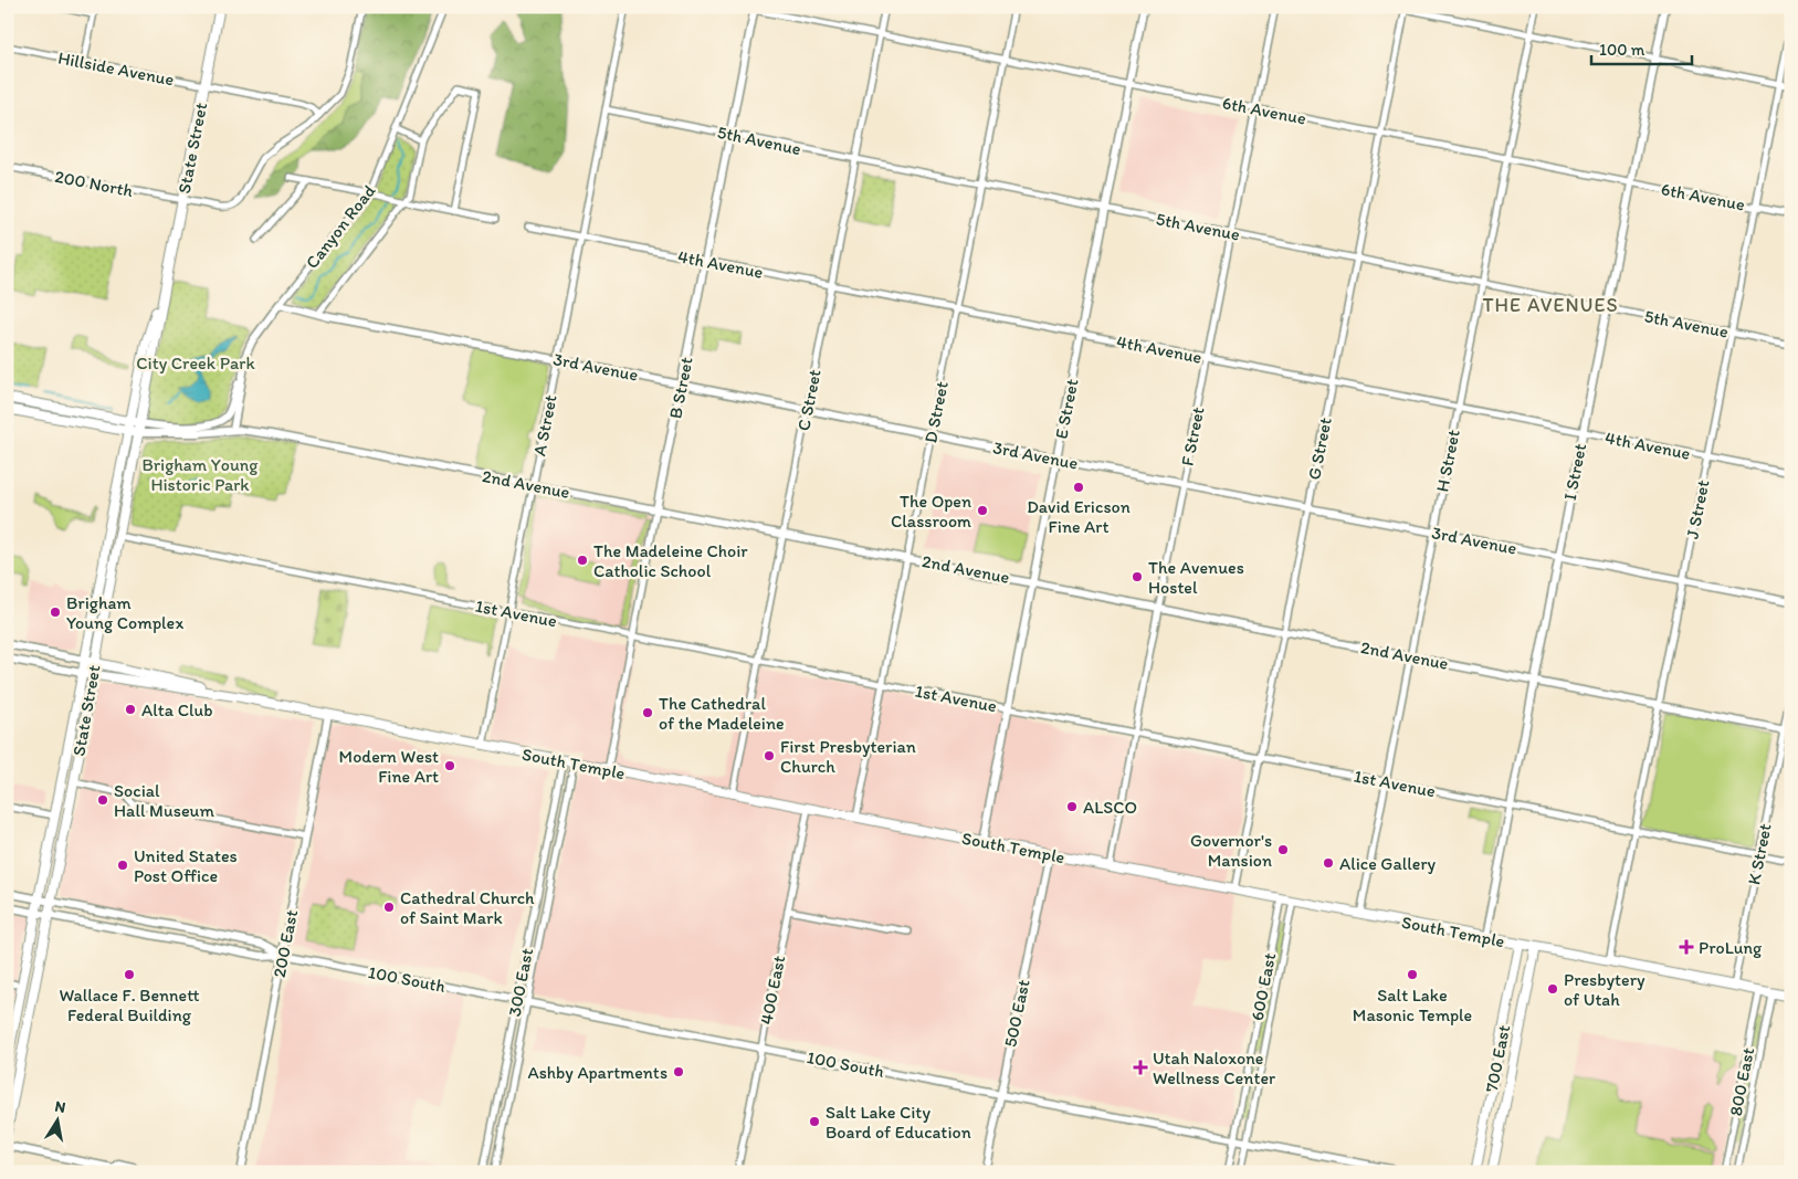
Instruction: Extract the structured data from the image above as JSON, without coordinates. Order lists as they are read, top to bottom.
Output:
{
  "streets": {
    "main road": ["State Street", "South Temple", "700 East"],
    "street": [
      "Hillside Avenue",
      "6th Avenue",
      "5th Avenue",
      "200 North",
      "Canyon Road",
      "4th Avenue",
      "3rd Avenue",
      "B Street",
      "C Street",
      "E Street",
      "D Street",
      "A Street",
      "F Street",
      "G Street",
      "H Street",
      "I Street",
      "2nd Avenue",
      "J Street",
      "1st Avenue",
      "K Street",
      "200 East",
      "100 South",
      "300 East",
      "600 East",
      "400 East",
      "500 East",
      "800 East"
    ]
  },
  "crossings": [
    ["Hillside Avenue", "State Street"],
    ["Hillside Avenue", "200 North"],
    ["6th Avenue", "B Street"],
    ["6th Avenue", "C Street"],
    ["6th Avenue", "E Street"],
    ["6th Avenue", "D Street"],
    ["6th Avenue", "F Street"],
    ["6th Avenue", "G Street"],
    ["6th Avenue", "H Street"],
    ["6th Avenue", "I Street"],
    ["6th Avenue", "J Street"],
    ["5th Avenue", "B Street"],
    ["5th Avenue", "C Street"],
    ["5th Avenue", "E Street"],
    ["5th Avenue", "D Street"],
    ["5th Avenue", "A Street"],
    ["5th Avenue", "F Street"],
    ["5th Avenue", "G Street"],
    ["5th Avenue", "H Street"],
    ["5th Avenue", "I Street"],
    ["5th Avenue", "J Street"],
    ["State Street", "200 North"],
    ["State Street", "Canyon Road"],
    ["State Street", "2nd Avenue"],
    ["State Street", "1st Avenue"],
    ["State Street", "South Temple"],
    ["State Street", "100 South"],
    ["Canyon Road", "3rd Avenue"],
    ["Canyon Road", "2nd Avenue"],
    ["4th Avenue", "B Street"],
    ["4th Avenue", "C Street"],
    ["4th Avenue", "E Street"],
    ["4th Avenue", "D Street"],
    ["4th Avenue", "A Street"],
    ["4th Avenue", "F Street"],
    ["4th Avenue", "G Street"],
    ["4th Avenue", "H Street"],
    ["4th Avenue", "I Street"],
    ["4th Avenue", "J Street"],
    ["3rd Avenue", "B Street"],
    ["3rd Avenue", "C Street"],
    ["3rd Avenue", "E Street"],
    ["3rd Avenue", "D Street"],
    ["3rd Avenue", "A Street"],
    ["3rd Avenue", "F Street"],
    ["3rd Avenue", "G Street"],
    ["3rd Avenue", "H Street"],
    ["3rd Avenue", "I Street"],
    ["3rd Avenue", "J Street"],
    ["B Street", "2nd Avenue"],
    ["B Street", "1st Avenue"],
    ["B Street", "South Temple"],
    ["C Street", "2nd Avenue"],
    ["C Street", "1st Avenue"],
    ["C Street", "South Temple"],
    ["E Street", "2nd Avenue"],
    ["E Street", "1st Avenue"],
    ["E Street", "South Temple"],
    ["D Street", "2nd Avenue"],
    ["D Street", "1st Avenue"],
    ["D Street", "South Temple"],
    ["A Street", "2nd Avenue"],
    ["A Street", "1st Avenue"],
    ["A Street", "South Temple"],
    ["F Street", "2nd Avenue"],
    ["F Street", "1st Avenue"],
    ["F Street", "South Temple"],
    ["G Street", "2nd Avenue"],
    ["G Street", "1st Avenue"],
    ["G Street", "South Temple"],
    ["H Street", "2nd Avenue"],
    ["H Street", "1st Avenue"],
    ["H Street", "South Temple"],
    ["I Street", "2nd Avenue"],
    ["I Street", "1st Avenue"],
    ["I Street", "South Temple"],
    ["2nd Avenue", "J Street"],
    ["2nd Avenue", "K Street"],
    ["J Street", "1st Avenue"],
    ["J Street", "South Temple"],
    ["1st Avenue", "K Street"],
    ["South Temple", "K Street"],
    ["South Temple", "200 East"],
    ["South Temple", "300 East"],
    ["South Temple", "600 East"],
    ["South Temple", "400 East"],
    ["South Temple", "500 East"],
    ["South Temple", "700 East"],
    ["South Temple", "800 East"],
    ["200 East", "100 South"],
    ["100 South", "300 East"],
    ["100 South", "600 East"],
    ["100 South", "400 East"],
    ["100 South", "500 East"]
  ],
  "districts": ["THE AVENUES"],
  "parks": ["City Creek Park", "Brigham Young Historic Park"],
  "places": {
    "other": [
      "David Ericson Fine Art",
      "The Open Classroom",
      "The Madeleine Choir Catholic School",
      "The Avenues Hostel",
      "Brigham Young Complex",
      "Alta Club",
      "The Cathedral of the Madeleine",
      "First Presbyterian Church",
      "Modern West Fine Art",
      "Social Hall Museum",
      "ALSCO",
      "Governor's Mansion",
      "Alice Gallery",
      "United States Post Office",
      "Cathedral Church of Saint Mark",
      "Wallace F. Bennett Federal Building",
      "Salt Lake Masonic Temple",
      "Presbytery of Utah",
      "Ashby Apartments",
      "Salt Lake City Board of Education"
    ],
    "health": ["ProLung", "Utah Naloxone Wellness Center"]
  },
  "scale_bar": "100 m",
  "north": "top"
}
